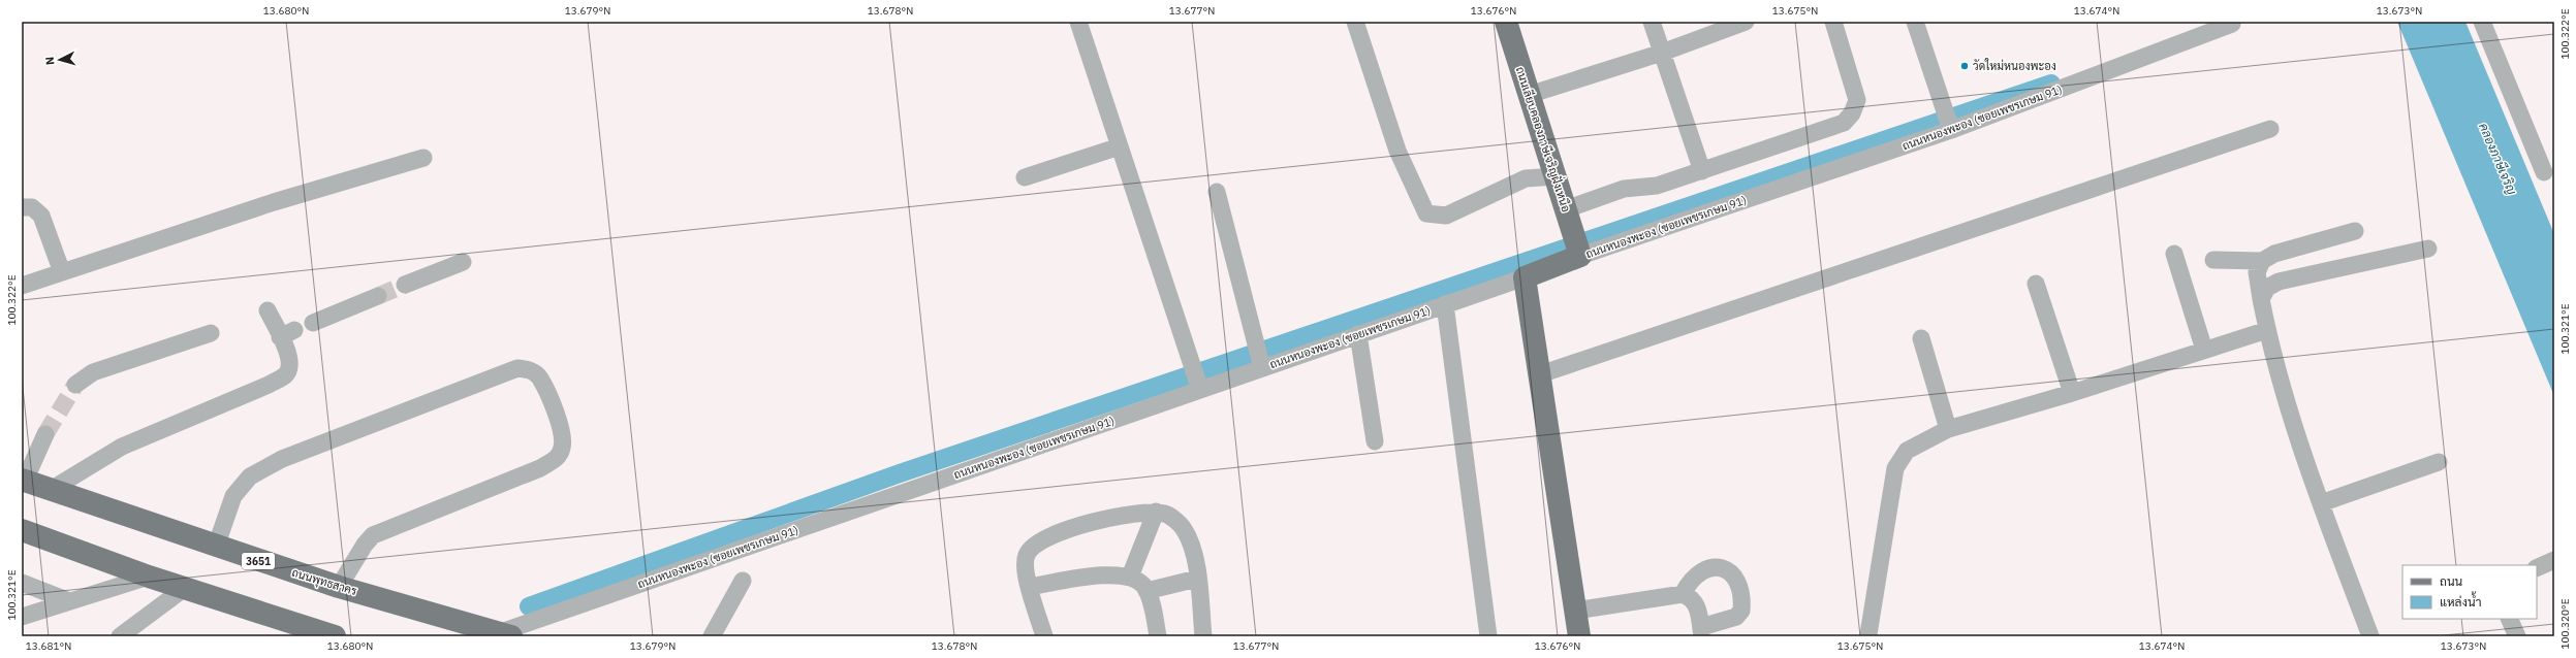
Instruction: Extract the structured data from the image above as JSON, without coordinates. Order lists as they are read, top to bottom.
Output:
{
  "streets": {
    "main road": [
      "ถนนหนองพะอง (ซอยเพชรเกษม 91)",
      "ถนนเลียบคลองภาษีเจริญฝั่งเหนือ",
      "3651",
      "ถนนพุทธสาคร"
    ]
  },
  "crossings": [
    ["ถนนหนองพะอง (ซอยเพชรเกษม 91)", "ถนนเลียบคลองภาษีเจริญฝั่งเหนือ"],
    ["ถนนหนองพะอง (ซอยเพชรเกษม 91)", "ถนนพุทธสาคร"]
  ],
  "water": ["คลองภาษีเจริญ"],
  "places": ["วัดใหม่หนองพะอง"],
  "legend": ["ถนน", "แหล่งน้ำ"],
  "north": "left",
  "coordinates": [
    "13.680°N",
    "13.679°N",
    "13.678°N",
    "13.677°N",
    "13.676°N",
    "13.675°N",
    "13.674°N",
    "13.673°N",
    "100.322°E",
    "100.321°E",
    "100.320°E",
    "13.681°N"
  ]
}
